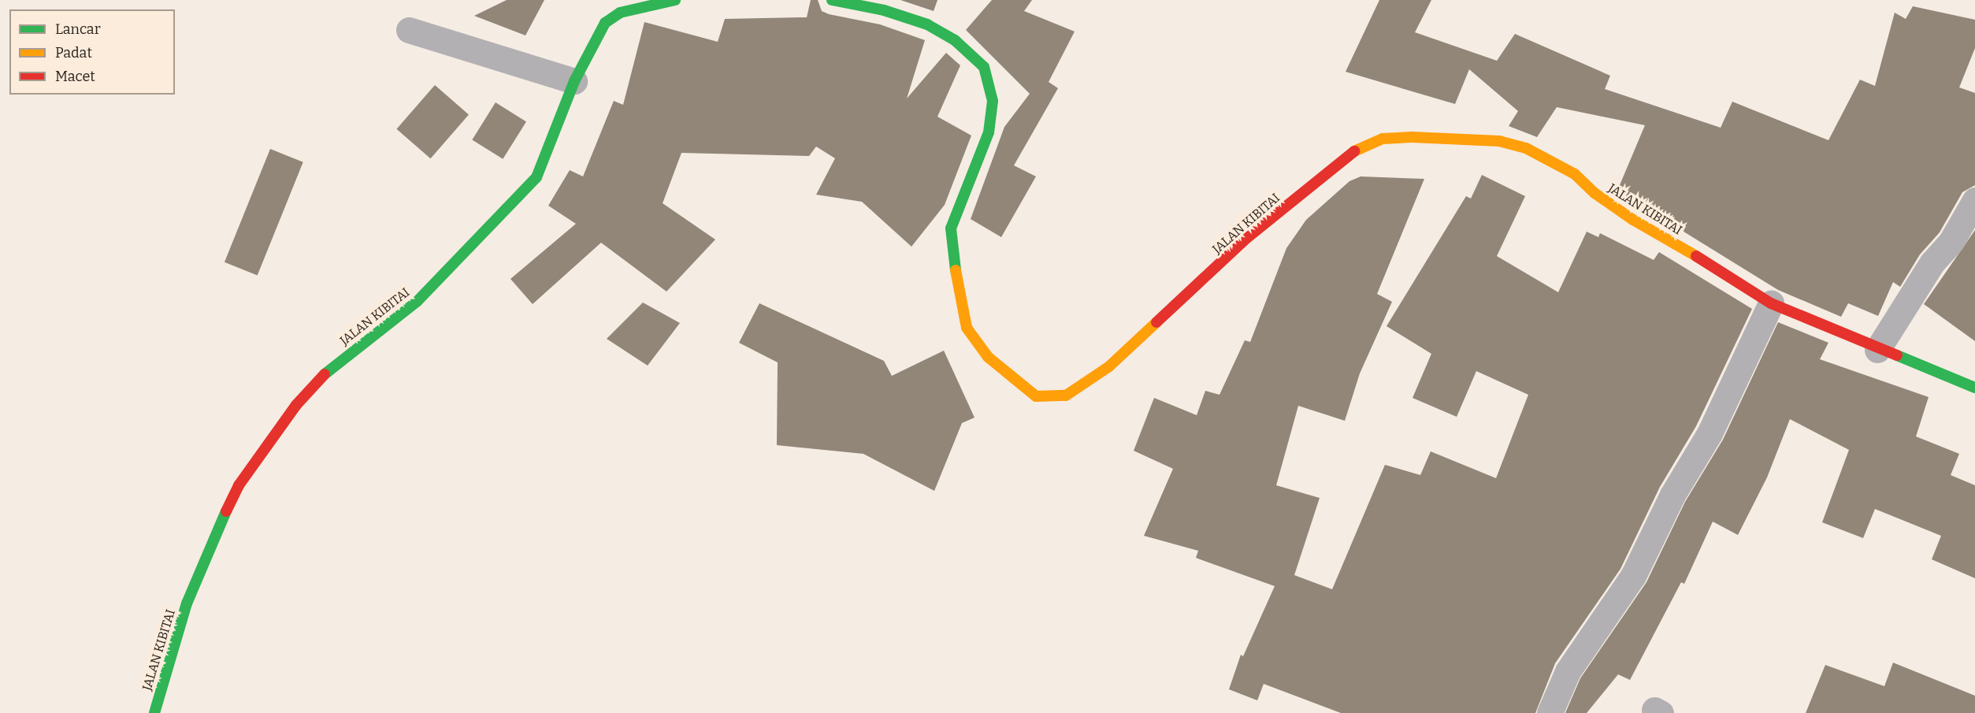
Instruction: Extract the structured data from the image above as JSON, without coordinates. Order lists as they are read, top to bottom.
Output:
{
  "streets": {
    "street": ["JALAN KIBITAI"]
  },
  "legend": ["Lancar", "Padat", "Macet"]
}
